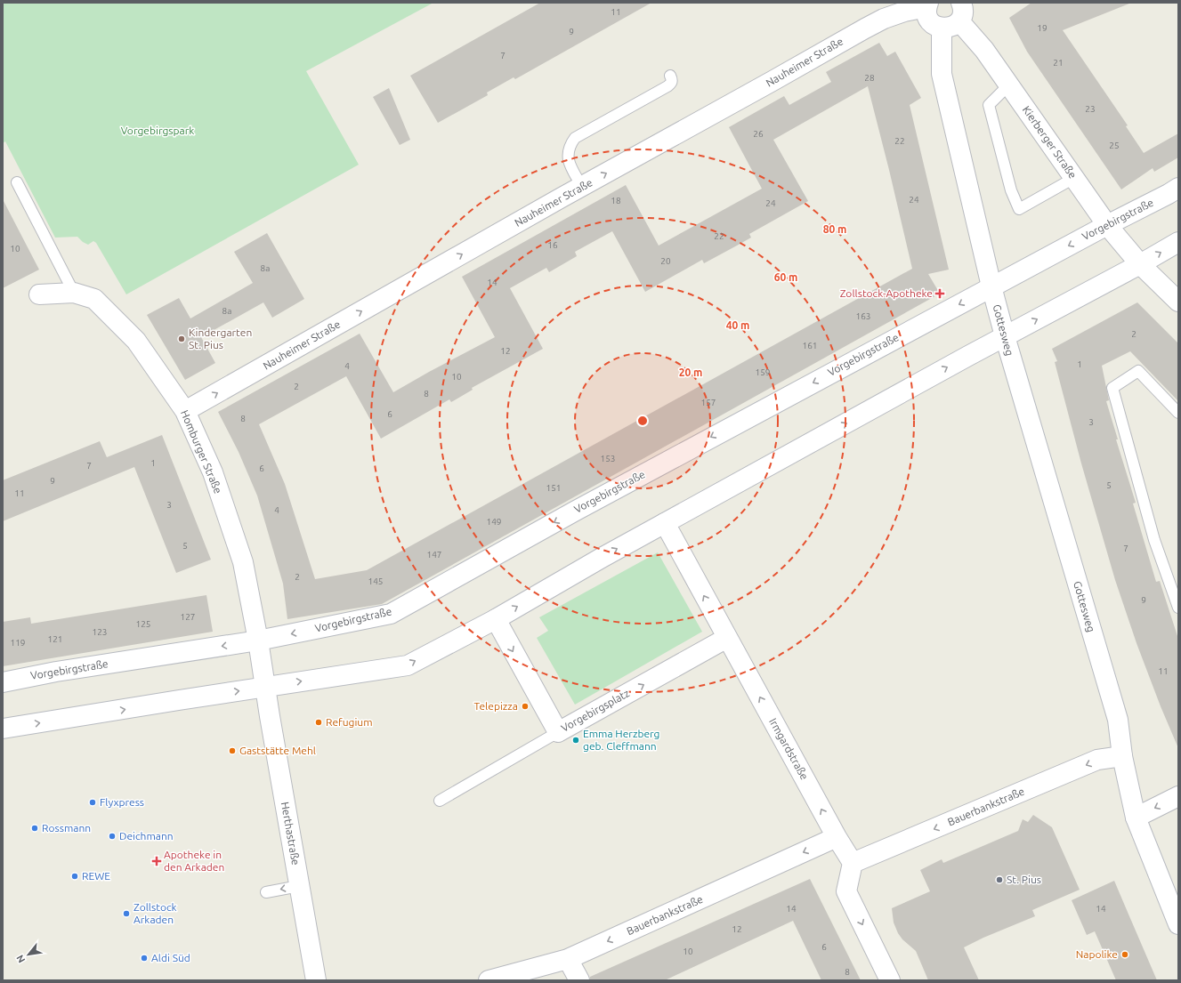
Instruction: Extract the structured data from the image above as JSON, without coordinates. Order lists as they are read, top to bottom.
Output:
{
  "streets": {
    "street": [
      "Nauheimer Straße",
      "Kierberger Straße",
      "Vorgebirgstraße",
      "Gottesweg",
      "Homburger Straße",
      "Vorgebirgsplatz",
      "Irmgardstraße",
      "Bauerbankstraße",
      "Herthastraße"
    ]
  },
  "crossings": [
    ["Nauheimer Straße", "Homburger Straße"],
    ["Kierberger Straße", "Vorgebirgstraße"],
    ["Vorgebirgstraße", "Gottesweg"],
    ["Vorgebirgstraße", "Homburger Straße"],
    ["Gottesweg", "Bauerbankstraße"],
    ["Homburger Straße", "Herthastraße"],
    ["Vorgebirgsplatz", "Irmgardstraße"],
    ["Irmgardstraße", "Bauerbankstraße"]
  ],
  "one_way": ["Nauheimer Straße", "Irmgardstraße", "Bauerbankstraße"],
  "parks": ["Vorgebirgspark"],
  "places": {
    "health": ["Zollstock-Apotheke", "Apotheke in den Arkaden"],
    "other": [
      "Kindergarten St. Pius",
      "Telepizza",
      "Refugium",
      "Emma Herzberg geb. Cleffmann",
      "Gaststätte Mehl",
      "Flyxpress",
      "Rossmann",
      "Deichmann",
      "REWE",
      "St. Pius",
      "Zollstock Arkaden",
      "Napolike",
      "Aldi Süd"
    ]
  },
  "house_numbers": [
    "11",
    "19",
    "9",
    "7",
    "21",
    "28",
    "23",
    "26",
    "22",
    "25",
    "24",
    "18",
    "24",
    "22",
    "16",
    "10",
    "20",
    "8a",
    "14",
    "8a",
    "163",
    "2",
    "161",
    "12",
    "1",
    "4",
    "159",
    "10",
    "2",
    "8",
    "157",
    "6",
    "8",
    "3",
    "153",
    "1",
    "7",
    "6",
    "9",
    "5",
    "151",
    "11",
    "3",
    "4",
    "149",
    "5",
    "7",
    "147",
    "2",
    "145",
    "9",
    "127",
    "125",
    "123",
    "121",
    "119",
    "11",
    "14",
    "14",
    "12",
    "6",
    "10",
    "8"
  ],
  "north": "bottom left",
  "rings": [
    "80 m",
    "60 m",
    "40 m",
    "20 m"
  ]
}
